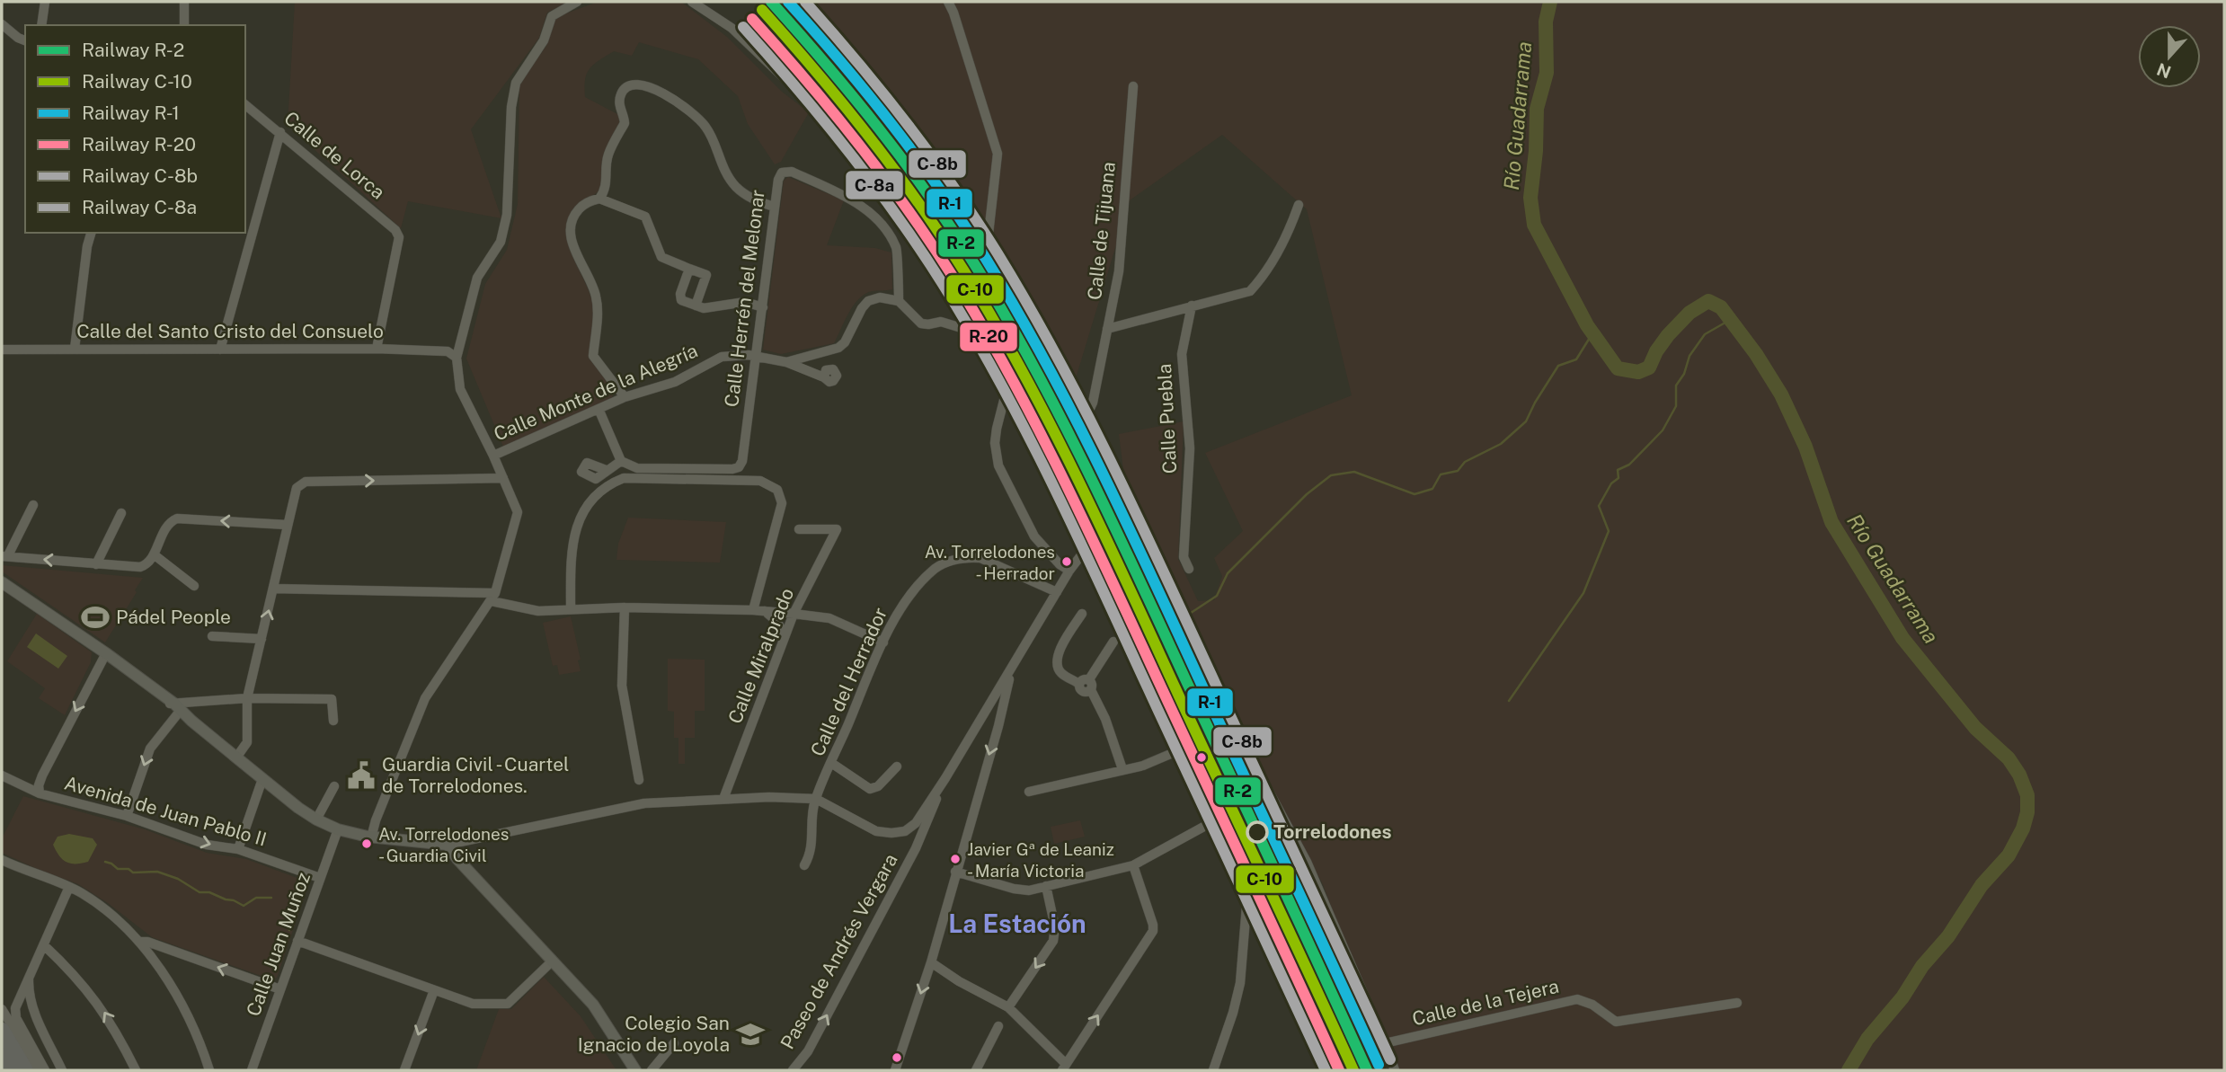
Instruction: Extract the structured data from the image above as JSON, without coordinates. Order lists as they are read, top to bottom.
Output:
{
  "streets": {
    "street": [
      "Calle de Lorca",
      "Calle de Tijuana",
      "Calle Herrén del Melonar",
      "Calle del Santo Cristo del Consuelo",
      "Calle Monte de la Alegría",
      "Calle Puebla",
      "Calle Miralprado",
      "Calle del Herrador",
      "Avenida de Juan Pablo II",
      "Calle Juan Muñoz",
      "Paseo de Andrés Vergara",
      "Calle de la Tejera"
    ]
  },
  "crossings": [
    ["Calle de Lorca", "Calle del Santo Cristo del Consuelo"],
    ["Calle Herrén del Melonar", "Calle Monte de la Alegría"],
    ["Avenida de Juan Pablo II", "Calle Juan Muñoz"]
  ],
  "districts": ["La Estación"],
  "water": ["Río Guadarrama"],
  "places": {
    "other": [
      "Av. Torrelodones - Herrador",
      "Torrelodones",
      "Av. Torrelodones - Guardia Civil",
      "Javier Gª de Leaniz - María Victoria"
    ],
    "sports": ["Pádel People"],
    "public building": ["Guardia Civil - Cuartel de Torrelodones."],
    "school or university": ["Colegio San Ignacio de Loyola"]
  },
  "lines": [
    "rail line R-2",
    "rail line R-1",
    "rail line C-8b",
    "rail line C-10",
    "rail line R-20",
    "rail line C-8a"
  ],
  "legend": [
    "Railway R-2",
    "Railway C-10",
    "Railway R-1",
    "Railway R-20",
    "Railway C-8b",
    "Railway C-8a"
  ],
  "north": "bottom"
}
